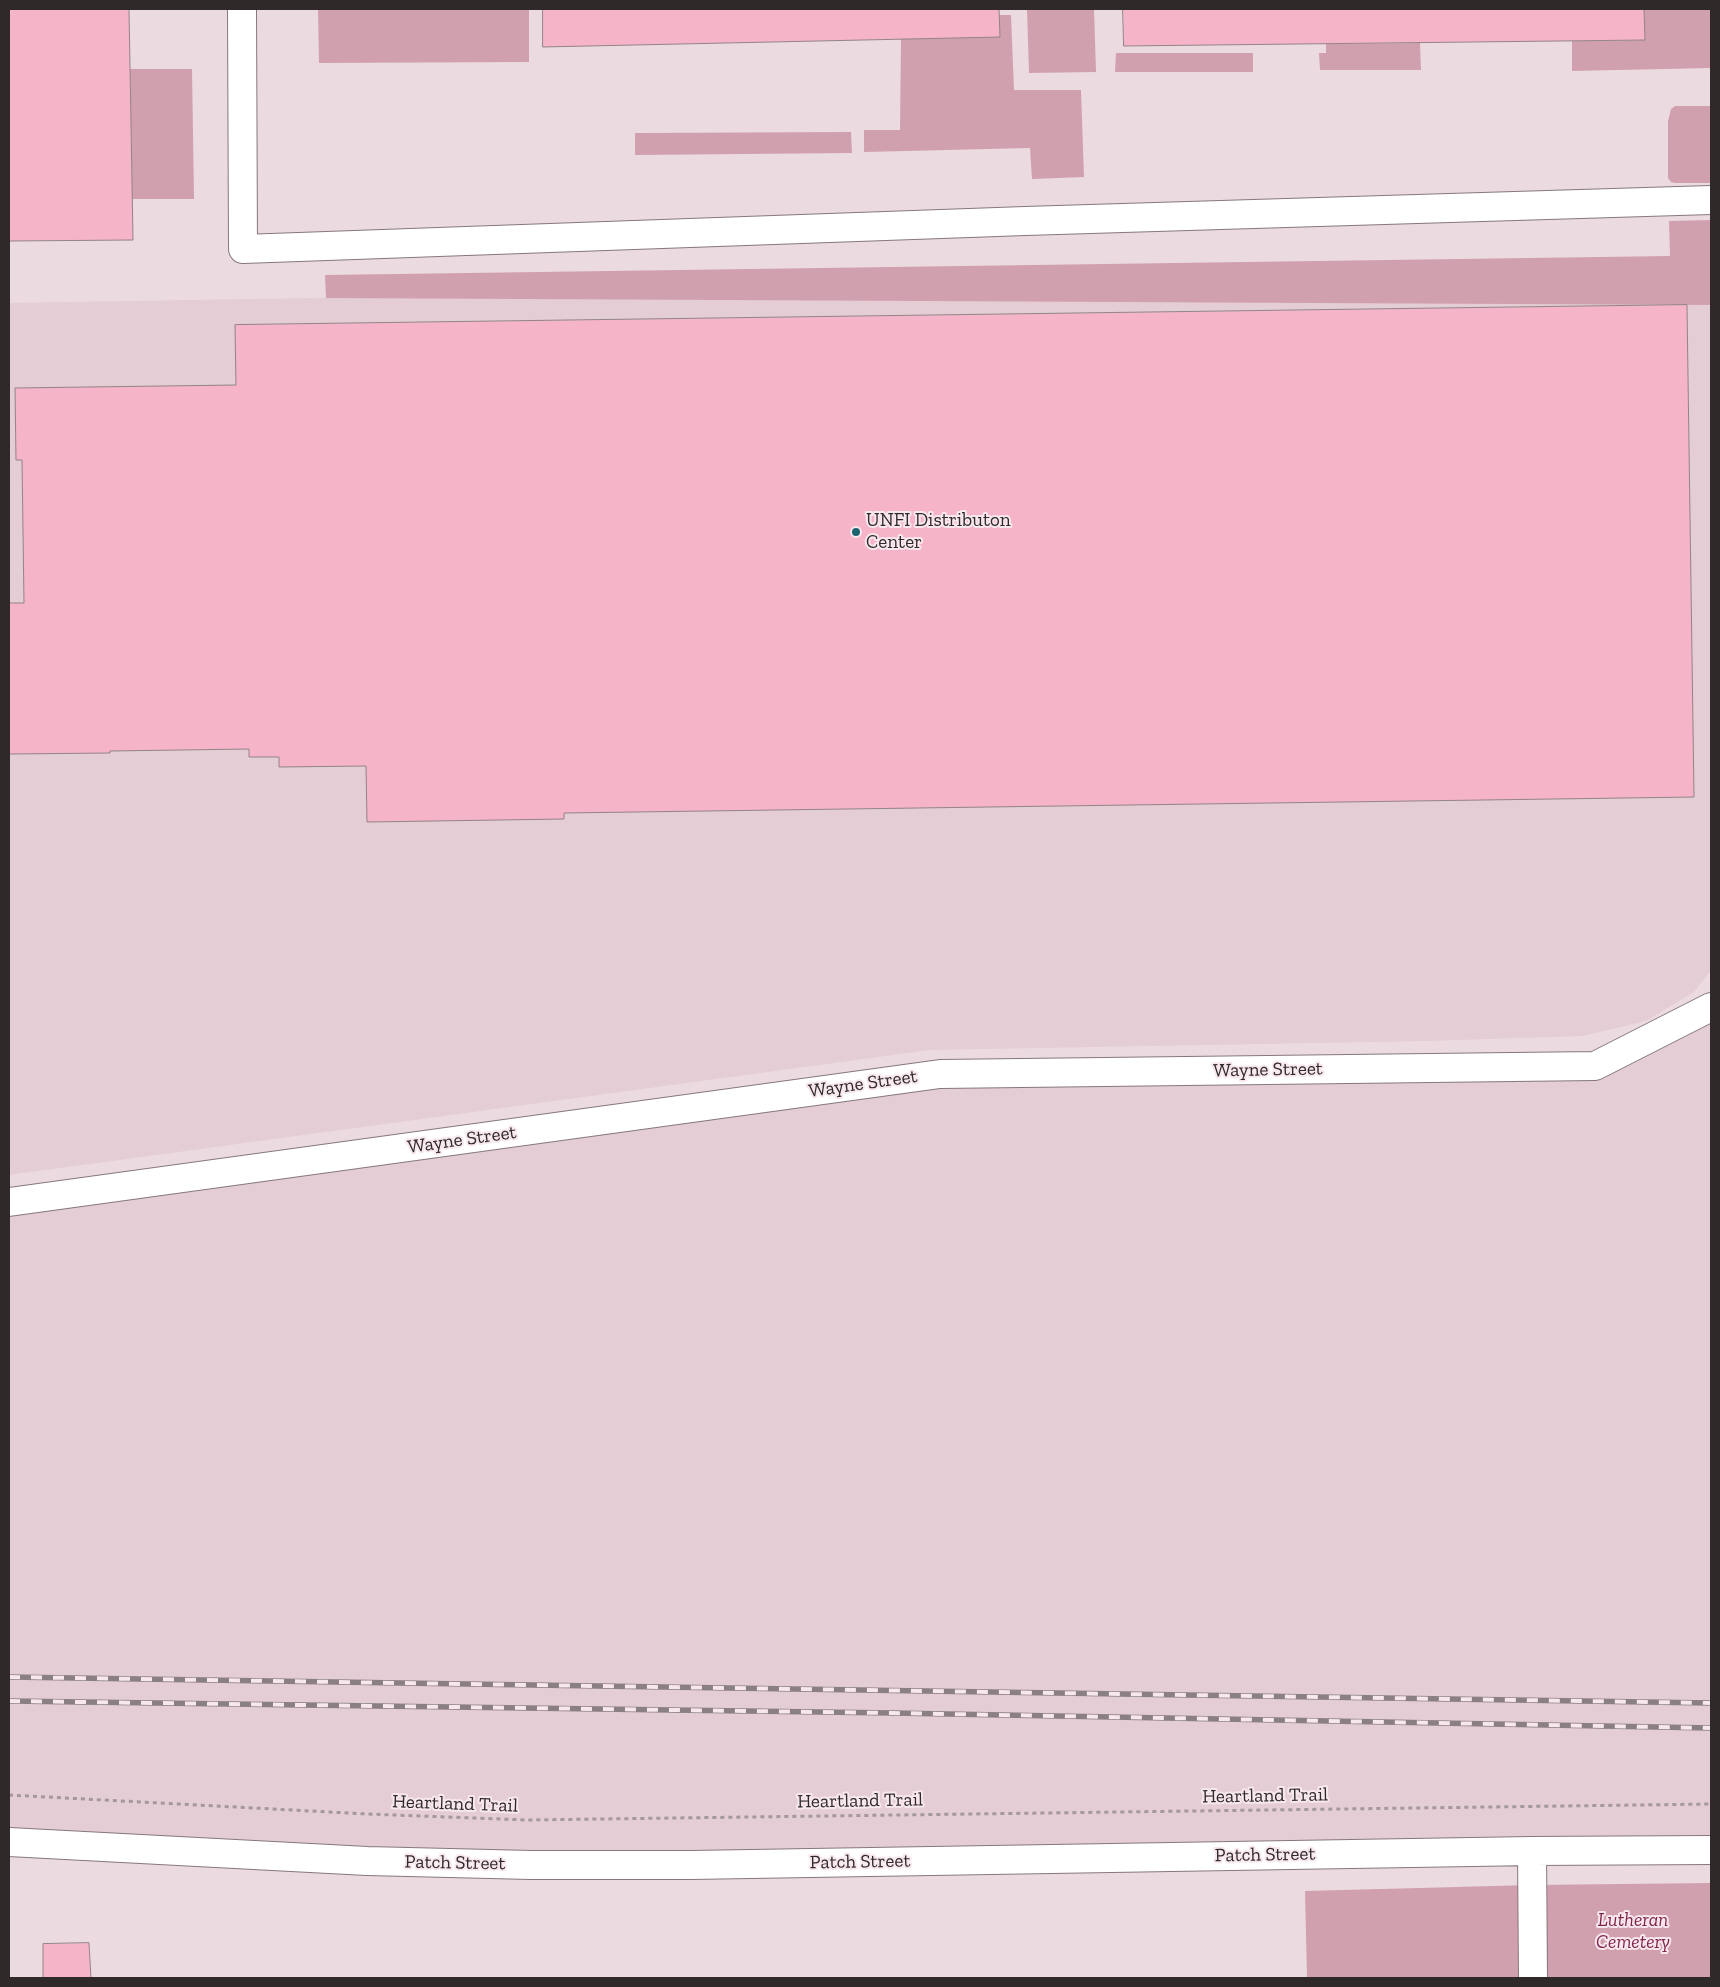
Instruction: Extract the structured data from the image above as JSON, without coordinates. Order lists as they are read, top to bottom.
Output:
{
  "streets": {
    "street": ["Wayne Street", "Patch Street"],
    "path": ["Heartland Trail"]
  },
  "parks": ["Lutheran Cemetery"],
  "places": ["UNFI Distributon Center"]
}
